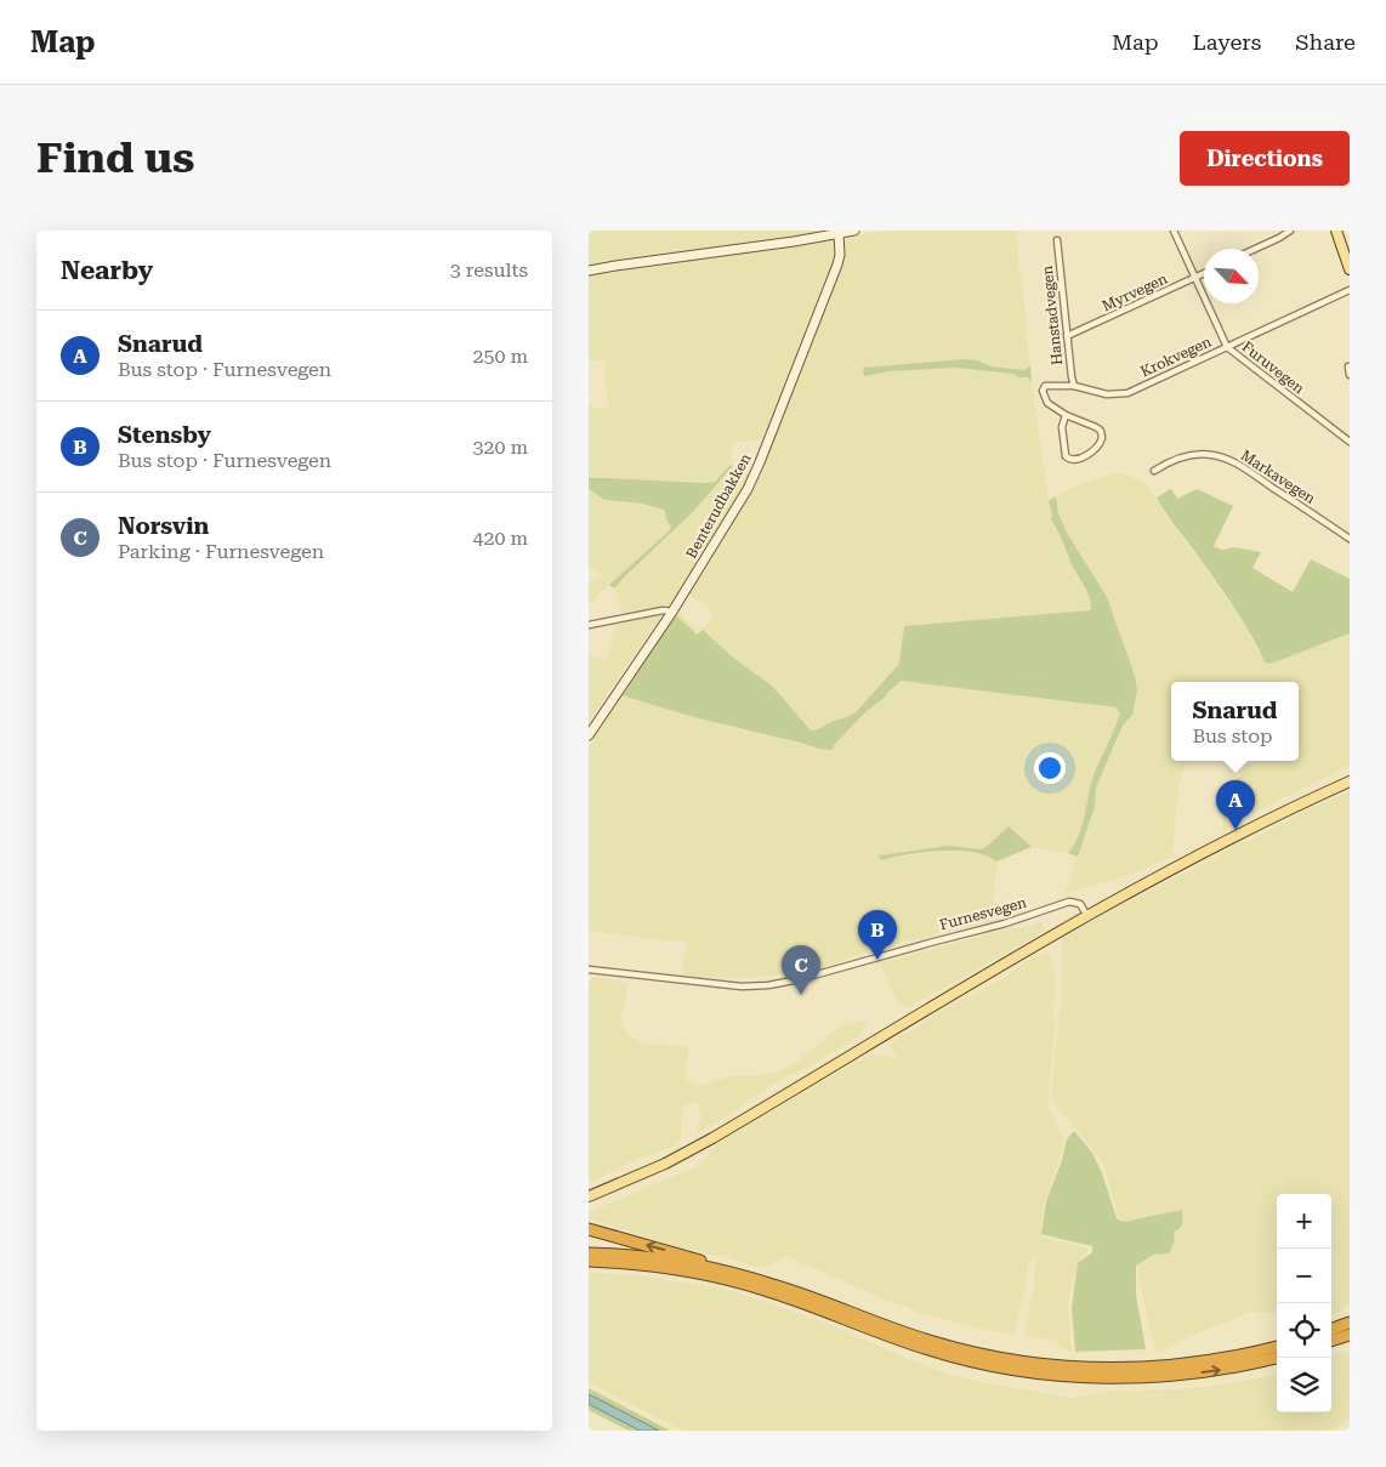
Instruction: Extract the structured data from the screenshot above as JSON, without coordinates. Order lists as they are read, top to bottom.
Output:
{
  "streets": {
    "main road": ["Benterudbakken"],
    "street": [
      "Myrvegen",
      "Hanstadvegen",
      "Krokvegen",
      "Furuvegen",
      "Markavegen",
      "Furnesvegen"
    ]
  },
  "crossings": [
    ["Myrvegen", "Hanstadvegen"],
    ["Myrvegen", "Furuvegen"],
    ["Hanstadvegen", "Krokvegen"],
    ["Krokvegen", "Furuvegen"]
  ],
  "north": "bottom right",
  "page": {
    "header": "Map",
    "nav": ["Map", "Layers", "Share"],
    "buttons": "Directions",
    "title": "Find us",
    "heading": ["Nearby", "3 results"],
    "list": [
      {
        "mark": "A",
        "name": "Snarud",
        "note": "Bus stop · Furnesvegen",
        "value": "250 m"
      },
      {
        "mark": "B",
        "name": "Stensby",
        "note": "Bus stop · Furnesvegen",
        "value": "320 m"
      },
      {
        "mark": "C",
        "name": "Norsvin",
        "note": "Parking · Furnesvegen",
        "value": "420 m"
      }
    ],
    "popup": ["Snarud", "Bus stop"],
    "pins": ["A", "B", "C"],
    "map_buttons": ["+", "−"]
  }
}
